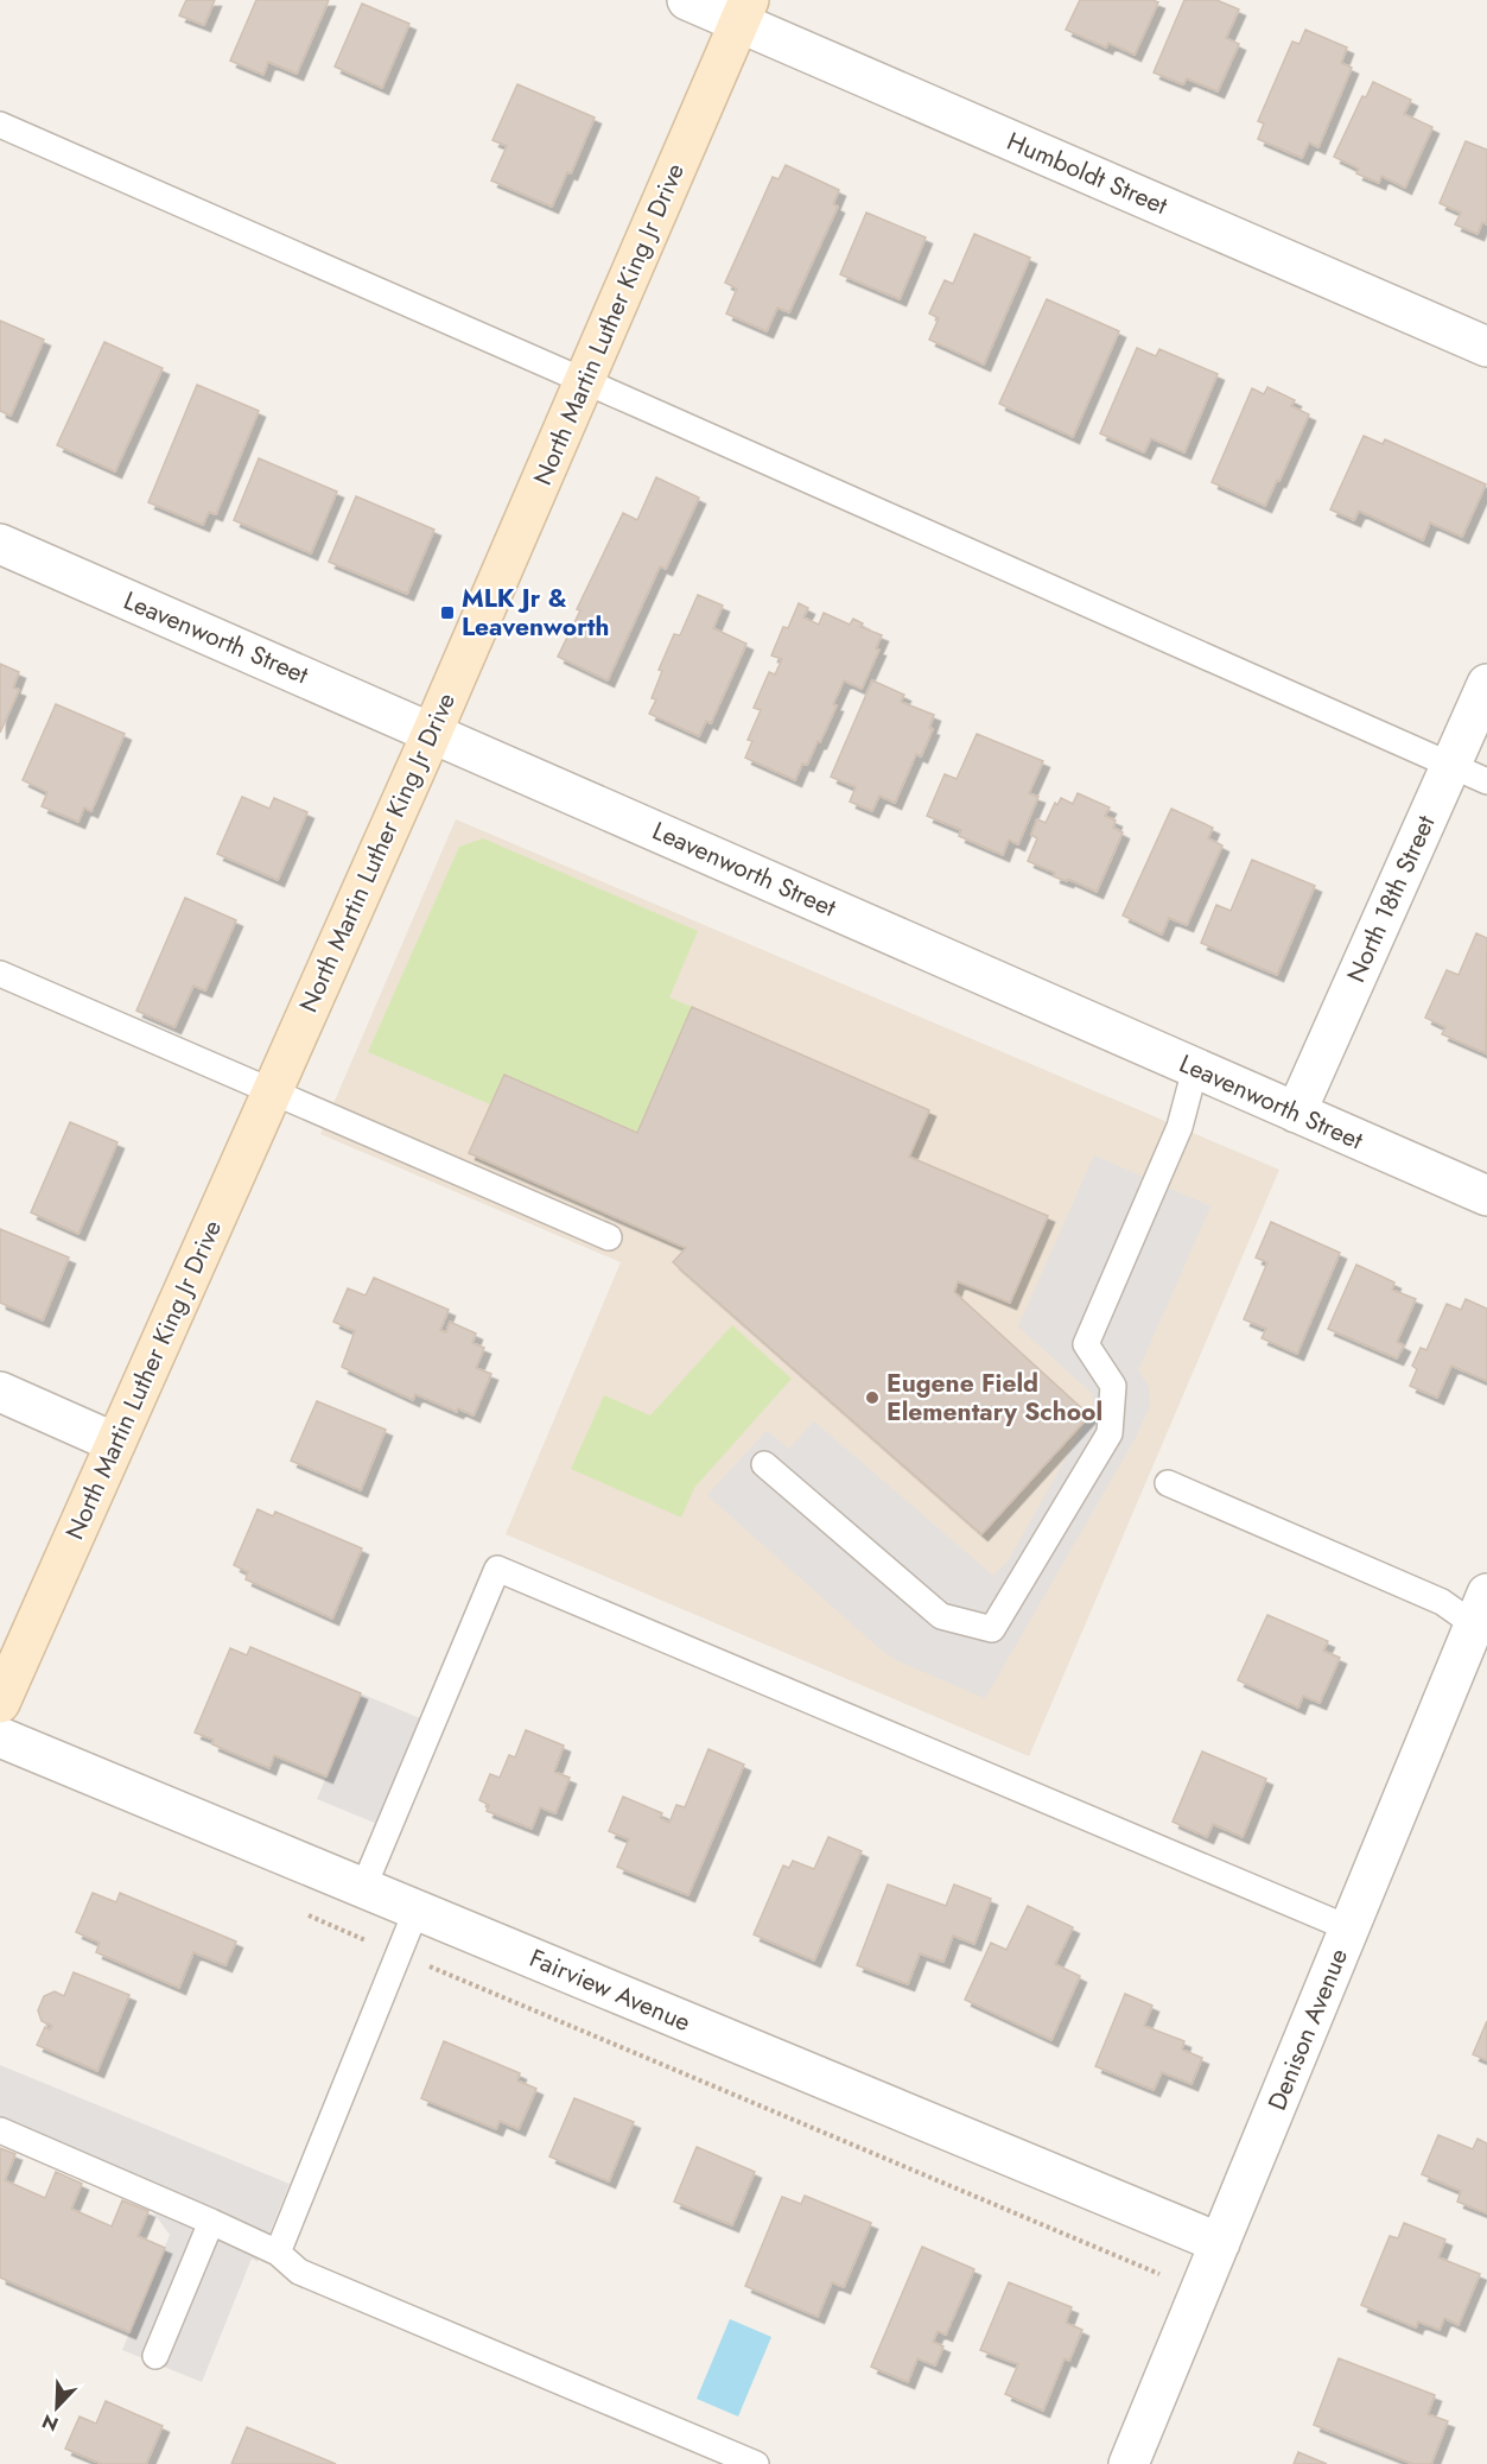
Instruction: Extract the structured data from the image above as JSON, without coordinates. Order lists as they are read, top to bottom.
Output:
{
  "streets": {
    "street": [
      "Humboldt Street",
      "North Martin Luther King Jr Drive",
      "Leavenworth Street",
      "North 18th Street",
      "Fairview Avenue",
      "Denison Avenue"
    ]
  },
  "crossings": [
    ["Humboldt Street", "North Martin Luther King Jr Drive"],
    ["North Martin Luther King Jr Drive", "Leavenworth Street"],
    ["Leavenworth Street", "North 18th Street"],
    ["Fairview Avenue", "Denison Avenue"]
  ],
  "places": {
    "transit": ["MLK Jr & Leavenworth"],
    "other": ["Eugene Field Elementary School"]
  },
  "north": "bottom left"
}
